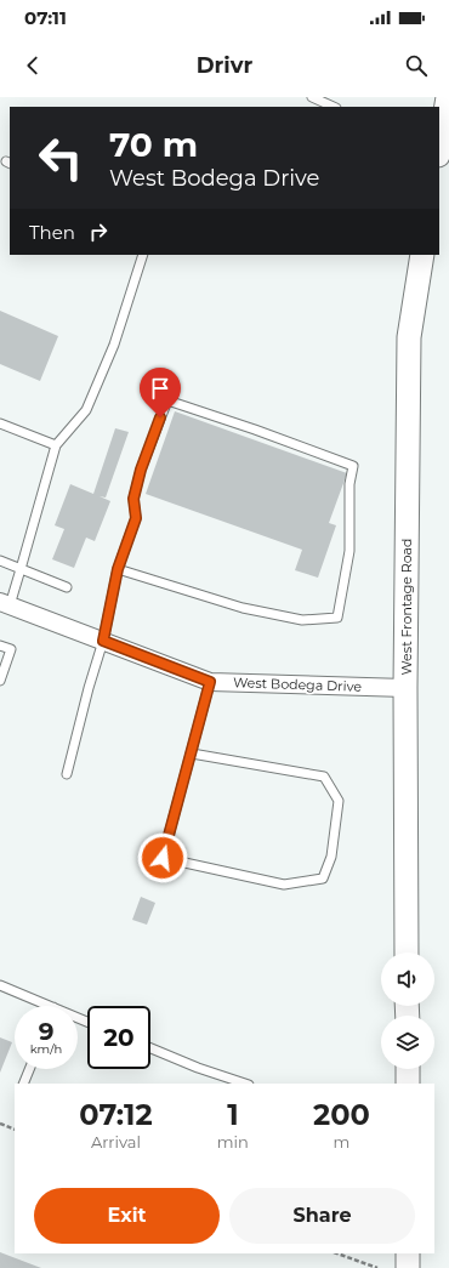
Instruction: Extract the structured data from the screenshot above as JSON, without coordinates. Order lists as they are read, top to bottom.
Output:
{
  "streets": {
    "street": ["West Frontage Road", "West Bodega Drive"]
  },
  "crossings": [
    ["West Frontage Road", "West Bodega Drive"]
  ],
  "page": {
    "status": "07:11",
    "header": "Drivr",
    "turn": ["70 m", "West Bodega Drive"],
    "then": "Then",
    "speed": "9 km/h",
    "limit": "20",
    "eta": [
      "07:12",
      "Arrival",
      "1",
      "min",
      "200",
      "m"
    ],
    "buttons": ["Exit", "Share"]
  }
}
